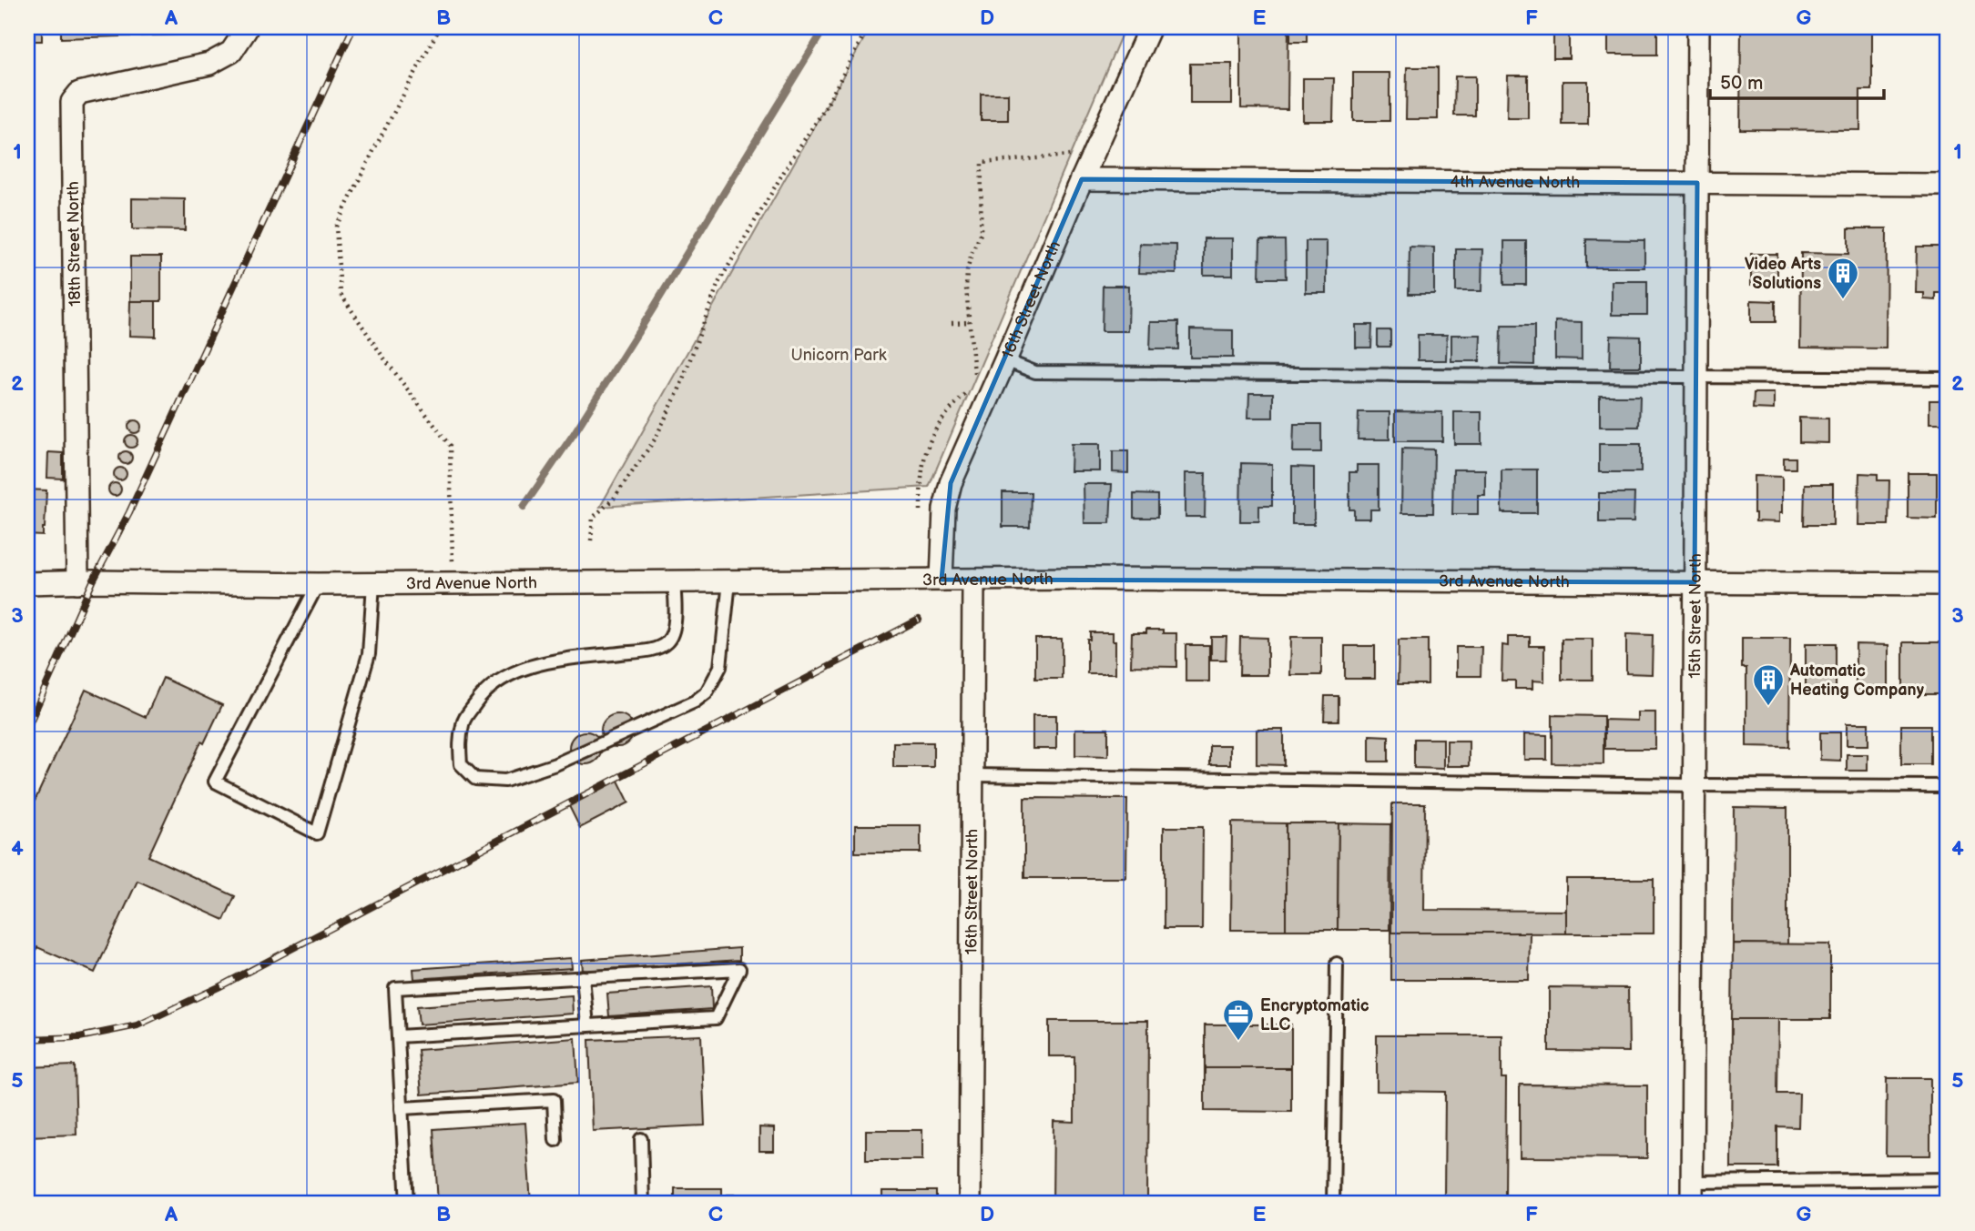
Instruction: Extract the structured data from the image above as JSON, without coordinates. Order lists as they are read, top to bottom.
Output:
{
  "streets": {
    "street": [
      "4th Avenue North",
      "18th Street North",
      "16th Street North",
      "3rd Avenue North",
      "15th Street North"
    ]
  },
  "crossings": [
    ["4th Avenue North", "16th Street North"],
    ["4th Avenue North", "15th Street North"],
    ["18th Street North", "3rd Avenue North"],
    ["16th Street North", "3rd Avenue North"],
    ["3rd Avenue North", "15th Street North"]
  ],
  "parks": ["Unicorn Park"],
  "places": {
    "building": ["Video Arts Solutions", "Automatic Heating Company"],
    "office": ["Encryptomatic LLC"]
  },
  "scale_bar": "50 m",
  "grid": {
    "columns": [
      "A",
      "B",
      "C",
      "D",
      "E",
      "F",
      "G"
    ],
    "rows": [
      "1",
      "2",
      "3",
      "4",
      "5"
    ]
  }
}
